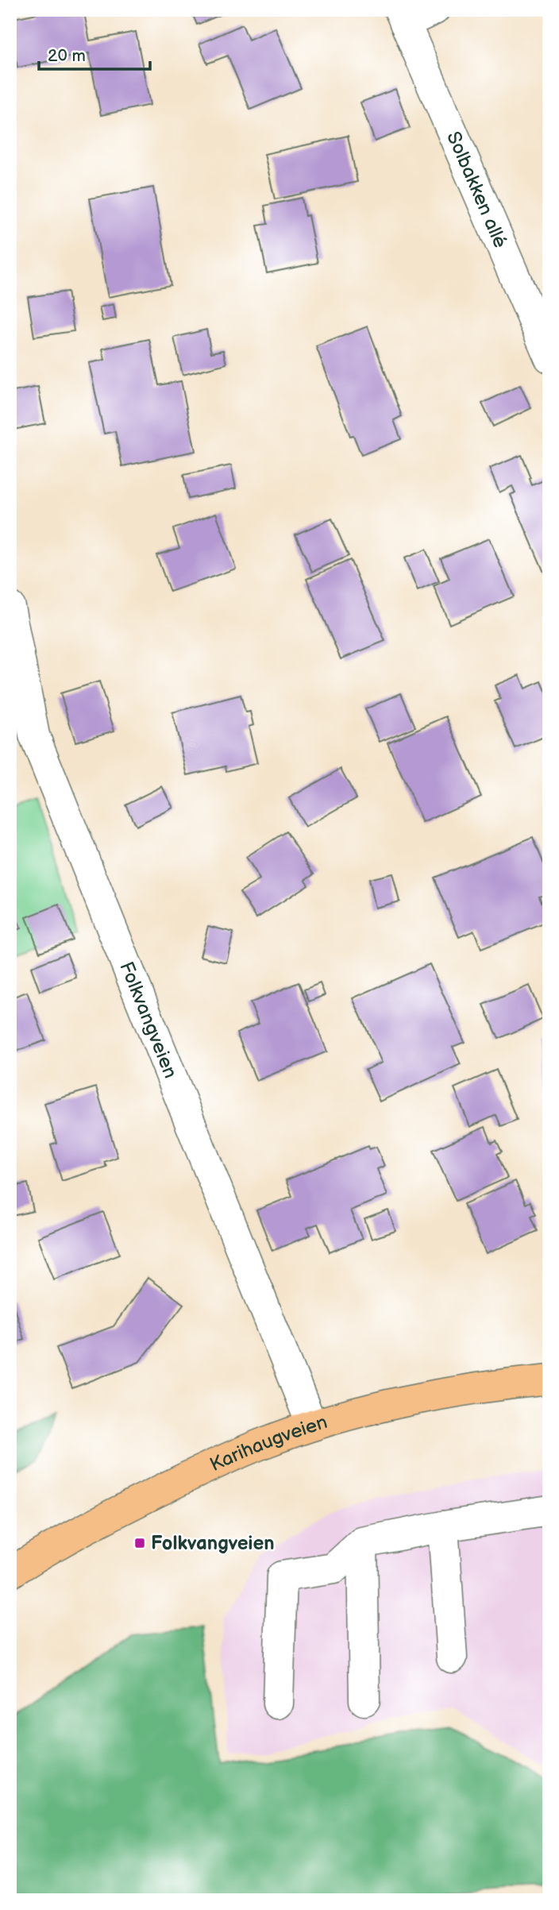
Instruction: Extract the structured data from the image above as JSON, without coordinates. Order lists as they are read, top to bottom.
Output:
{
  "streets": {
    "main road": ["Karihaugveien"],
    "street": ["Solbakken allé", "Folkvangveien"]
  },
  "crossings": [
    ["Folkvangveien", "Karihaugveien"]
  ],
  "places": {
    "transit": ["Folkvangveien"]
  },
  "scale_bar": "20 m"
}
